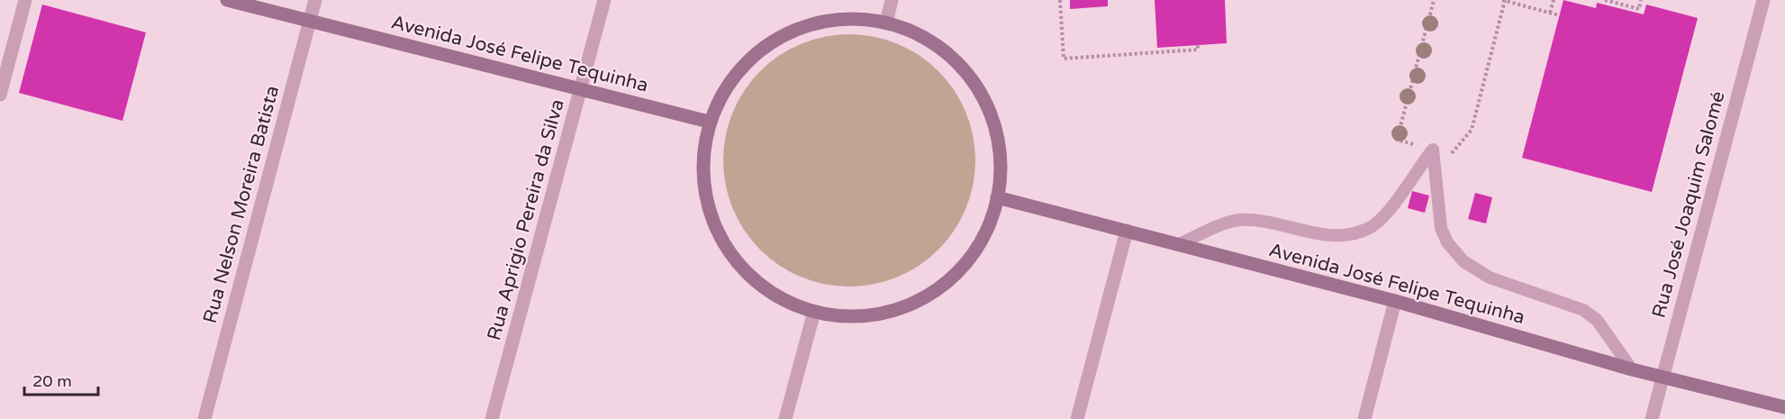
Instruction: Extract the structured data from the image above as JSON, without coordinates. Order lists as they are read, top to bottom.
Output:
{
  "streets": {
    "street": [
      "Avenida José Felipe Tequinha",
      "Rua Nelson Moreira Batista",
      "Rua José Joaquim Salomé",
      "Rua Aprigio Pereira da Silva"
    ]
  },
  "crossings": [
    ["Avenida José Felipe Tequinha", "Rua Nelson Moreira Batista"],
    ["Avenida José Felipe Tequinha", "Rua José Joaquim Salomé"],
    ["Avenida José Felipe Tequinha", "Rua Aprigio Pereira da Silva"]
  ],
  "scale_bar": "20 m"
}
